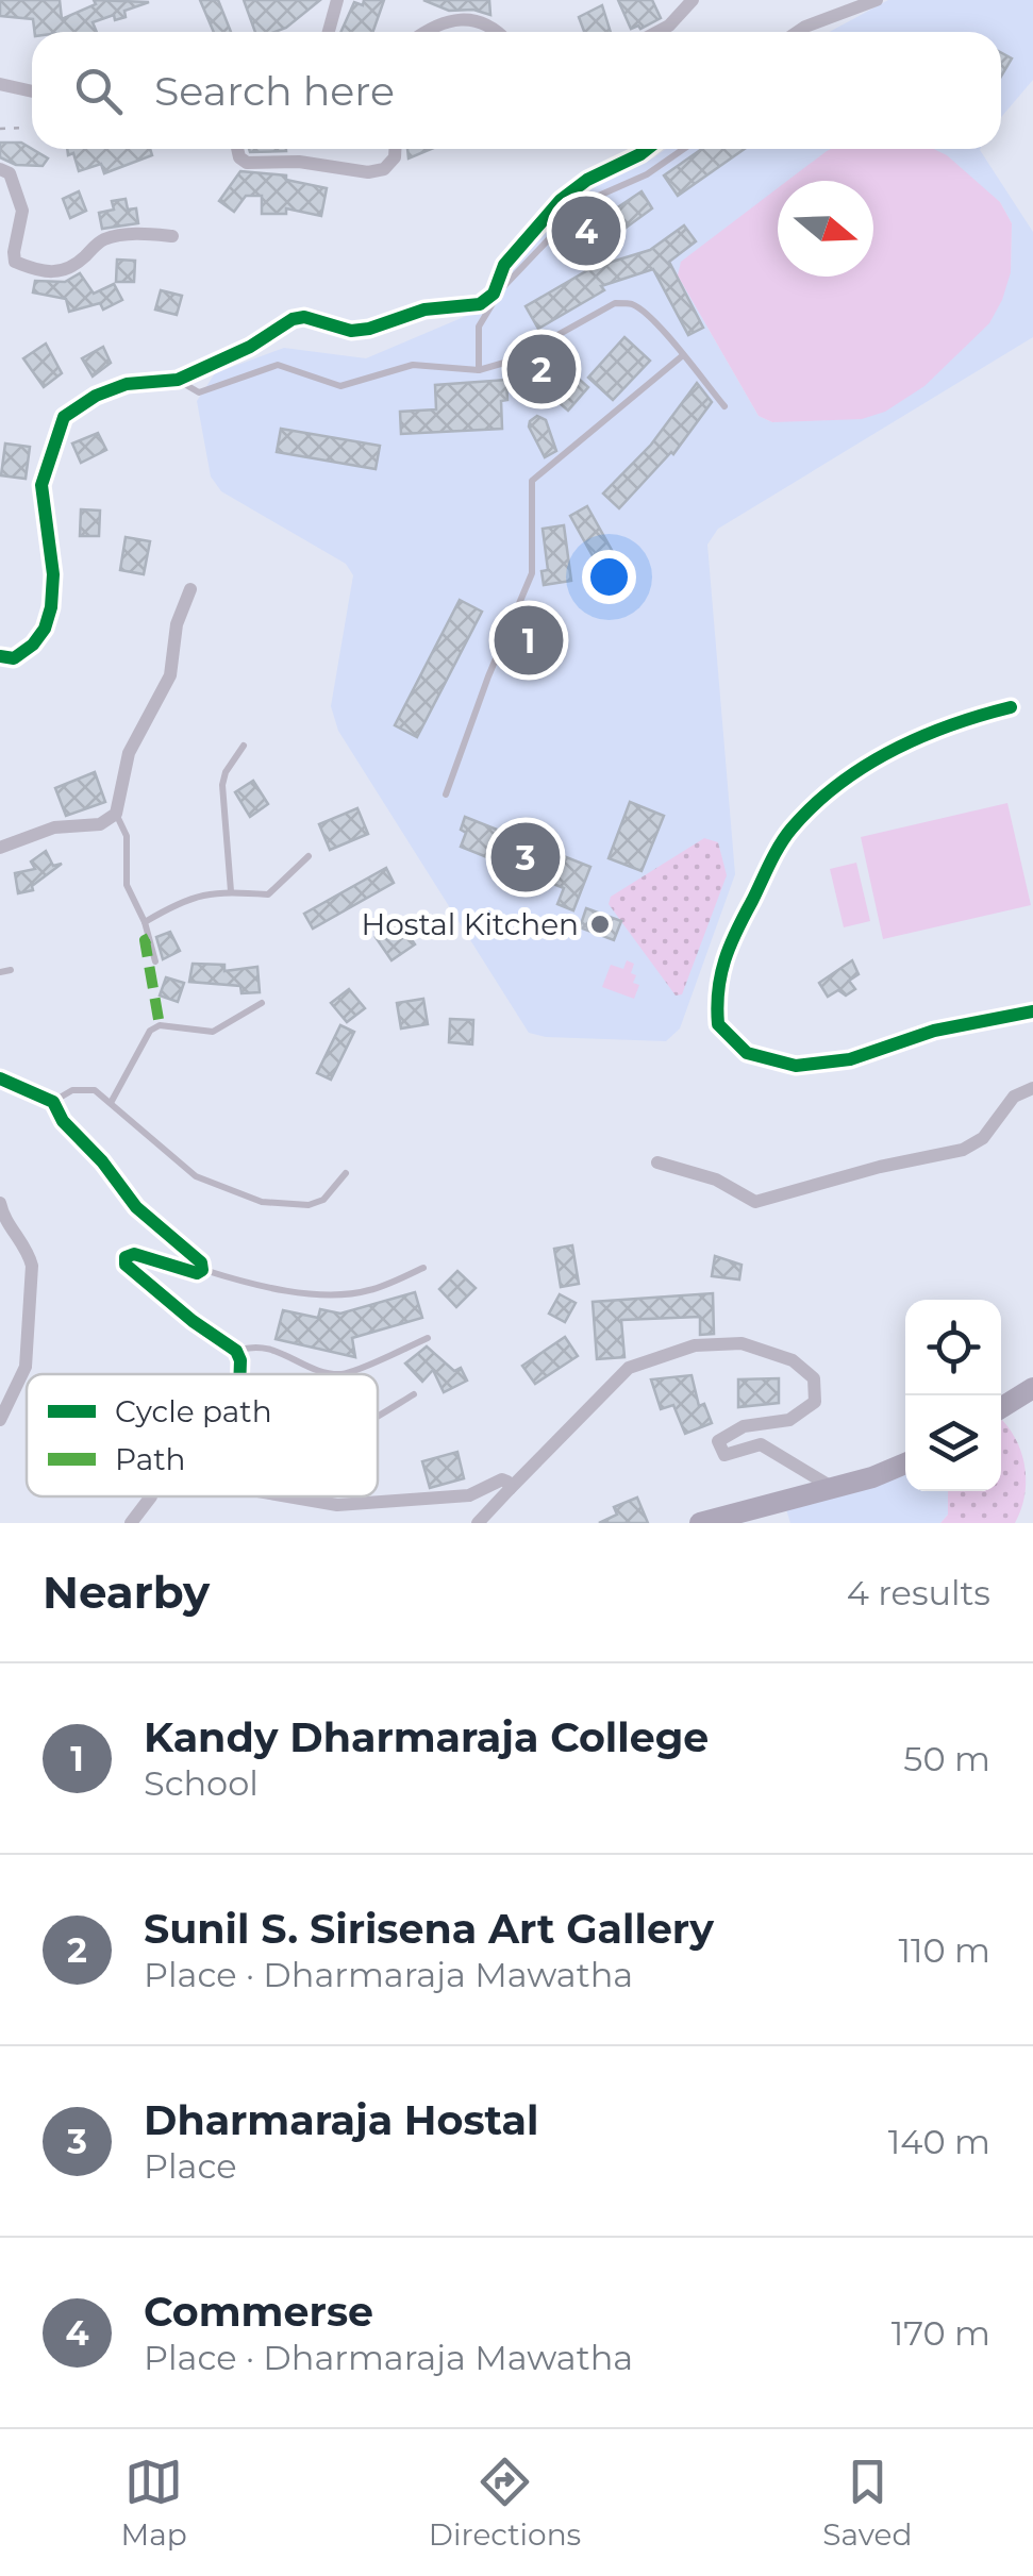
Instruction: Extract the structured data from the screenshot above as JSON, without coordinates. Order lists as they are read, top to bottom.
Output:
{
  "places": ["Hostal Kitchen"],
  "legend": ["Cycle path", "Path"],
  "north": "right",
  "page": {
    "search": "Search here",
    "pins": [
      "4",
      "2",
      "1",
      "3"
    ],
    "heading": ["Nearby", "4 results"],
    "list": [
      {
        "mark": "1",
        "name": "Kandy Dharmaraja College",
        "note": "School",
        "value": "50 m"
      },
      {
        "mark": "2",
        "name": "Sunil S. Sirisena Art Gallery",
        "note": "Place · Dharmaraja Mawatha",
        "value": "110 m"
      },
      {
        "mark": "3",
        "name": "Dharmaraja Hostal",
        "note": "Place",
        "value": "140 m"
      },
      {
        "mark": "4",
        "name": "Commerse",
        "note": "Place · Dharmaraja Mawatha",
        "value": "170 m"
      }
    ],
    "nav": ["Map", "Directions", "Saved"]
  }
}
